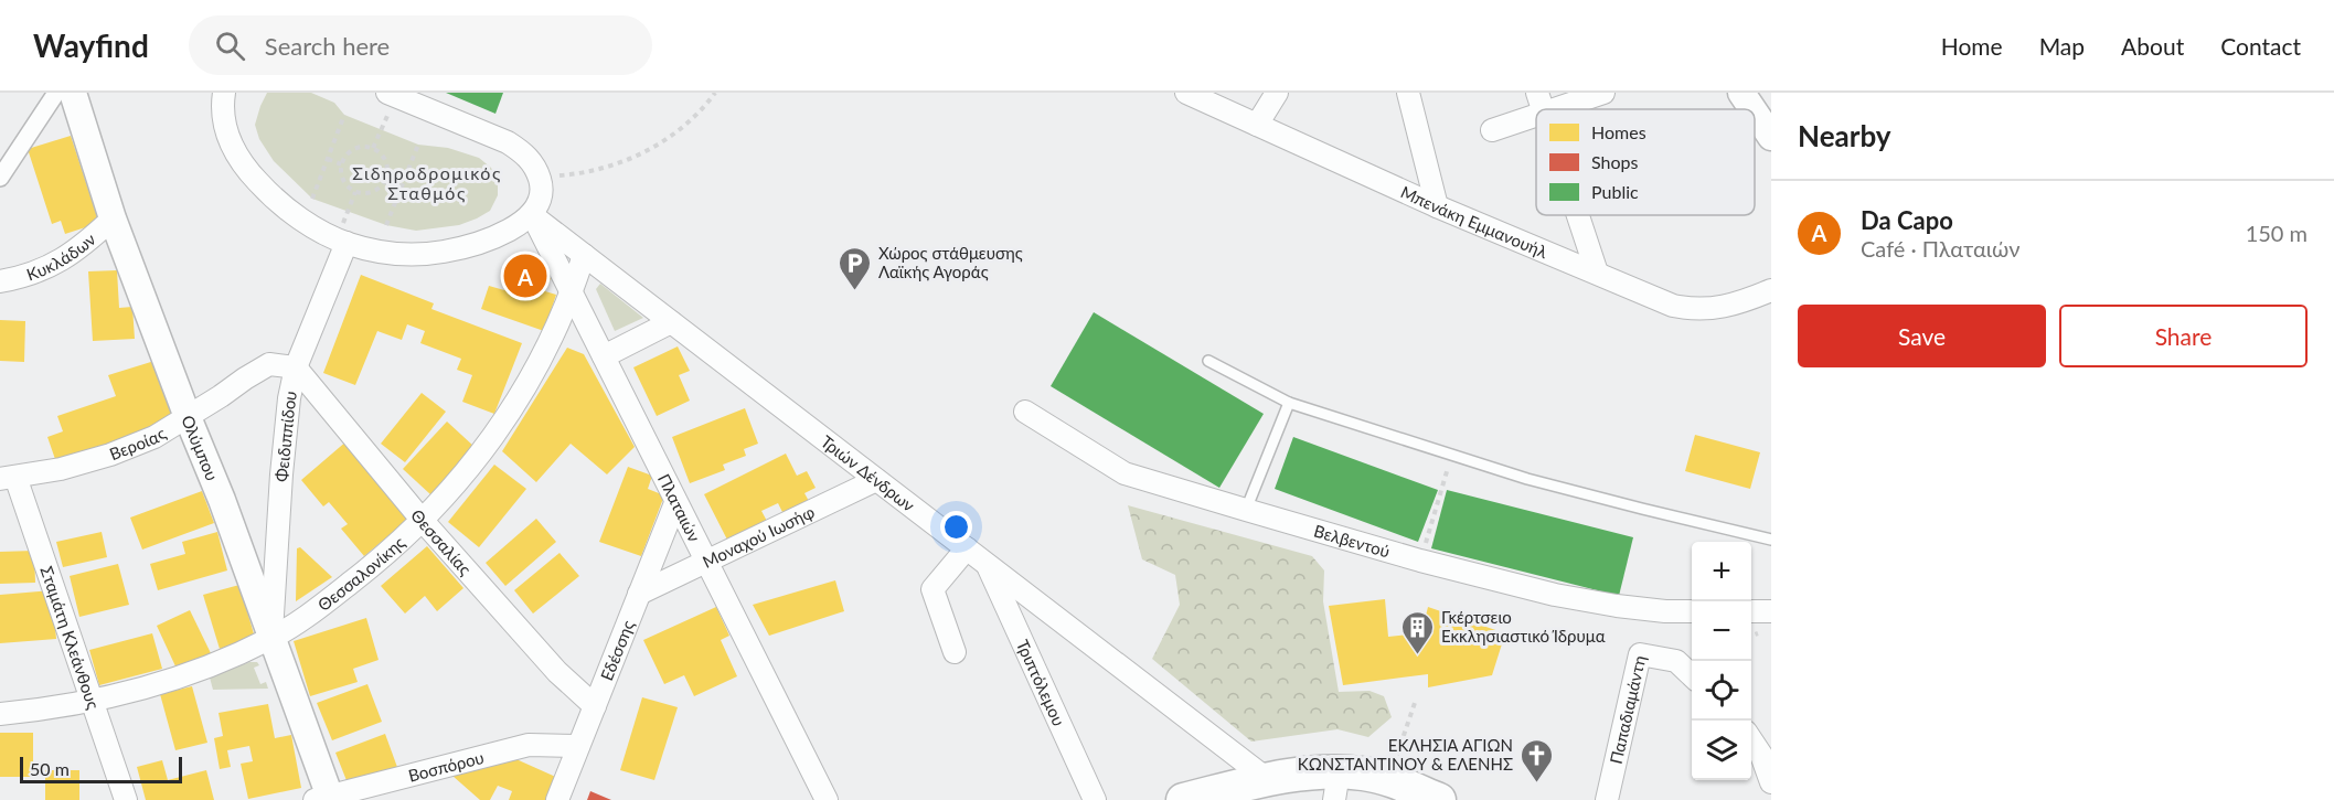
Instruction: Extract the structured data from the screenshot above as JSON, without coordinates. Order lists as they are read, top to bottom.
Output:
{
  "streets": {
    "street": [
      "Μπενάκη Εμμανουήλ",
      "Κυκλάδων",
      "Φειδιππίδου",
      "Βεροίας",
      "Ολύμπου",
      "Τριών Δένδρων",
      "Πλαταιών",
      "Μοναχού Ιωσήφ",
      "Θεσσαλίας",
      "Βελβεντού",
      "Θεσσαλονίκης",
      "Σταμάτη Κλεάνθους",
      "Εδέσσης",
      "Τριπτόλεμου",
      "Παπαδιαμάντη",
      "Βοσπόρου"
    ]
  },
  "crossings": [
    ["Κυκλάδων", "Ολύμπου"],
    ["Φειδιππίδου", "Βεροίας"],
    ["Φειδιππίδου", "Ολύμπου"],
    ["Φειδιππίδου", "Θεσσαλίας"],
    ["Φειδιππίδου", "Θεσσαλονίκης"],
    ["Βεροίας", "Ολύμπου"],
    ["Βεροίας", "Θεσσαλίας"],
    ["Βεροίας", "Σταμάτη Κλεάνθους"],
    ["Ολύμπου", "Θεσσαλονίκης"],
    ["Ολύμπου", "Βοσπόρου"],
    ["Τριών Δένδρων", "Πλαταιών"],
    ["Τριών Δένδρων", "Μοναχού Ιωσήφ"],
    ["Τριών Δένδρων", "Θεσσαλονίκης"],
    ["Τριών Δένδρων", "Τριπτόλεμου"],
    ["Πλαταιών", "Μοναχού Ιωσήφ"],
    ["Πλαταιών", "Θεσσαλονίκης"],
    ["Πλαταιών", "Εδέσσης"],
    ["Μοναχού Ιωσήφ", "Εδέσσης"],
    ["Θεσσαλίας", "Θεσσαλονίκης"],
    ["Θεσσαλίας", "Εδέσσης"],
    ["Θεσσαλονίκης", "Σταμάτη Κλεάνθους"],
    ["Εδέσσης", "Βοσπόρου"]
  ],
  "districts": ["Σιδηροδρομικός Σταθμός"],
  "places": {
    "parking": ["Χώρος στάθμευσης Λαϊκής Αγοράς"],
    "building": ["Γκέρτσειο Εκκλησιαστικό Ίδρυμα"],
    "church": ["ΕΚΛΗΣΙΑ ΑΓΙΩΝ ΚΩΝΣΤΑΝΤΙΝΟΥ & ΕΛΕΝΗΣ"]
  },
  "legend": ["Homes", "Shops", "Public"],
  "scale_bar": "50 m",
  "page": {
    "header": "Wayfind",
    "search": "Search here",
    "nav": [
      "Home",
      "Map",
      "About",
      "Contact"
    ],
    "heading": "Nearby",
    "list": [
      {
        "mark": "A",
        "name": "Da Capo",
        "note": "Café · Πλαταιών",
        "value": "150 m"
      }
    ],
    "pins": "A",
    "buttons": ["Save", "Share"],
    "map_buttons": ["+", "−"],
    "scale": "50 m"
  }
}
